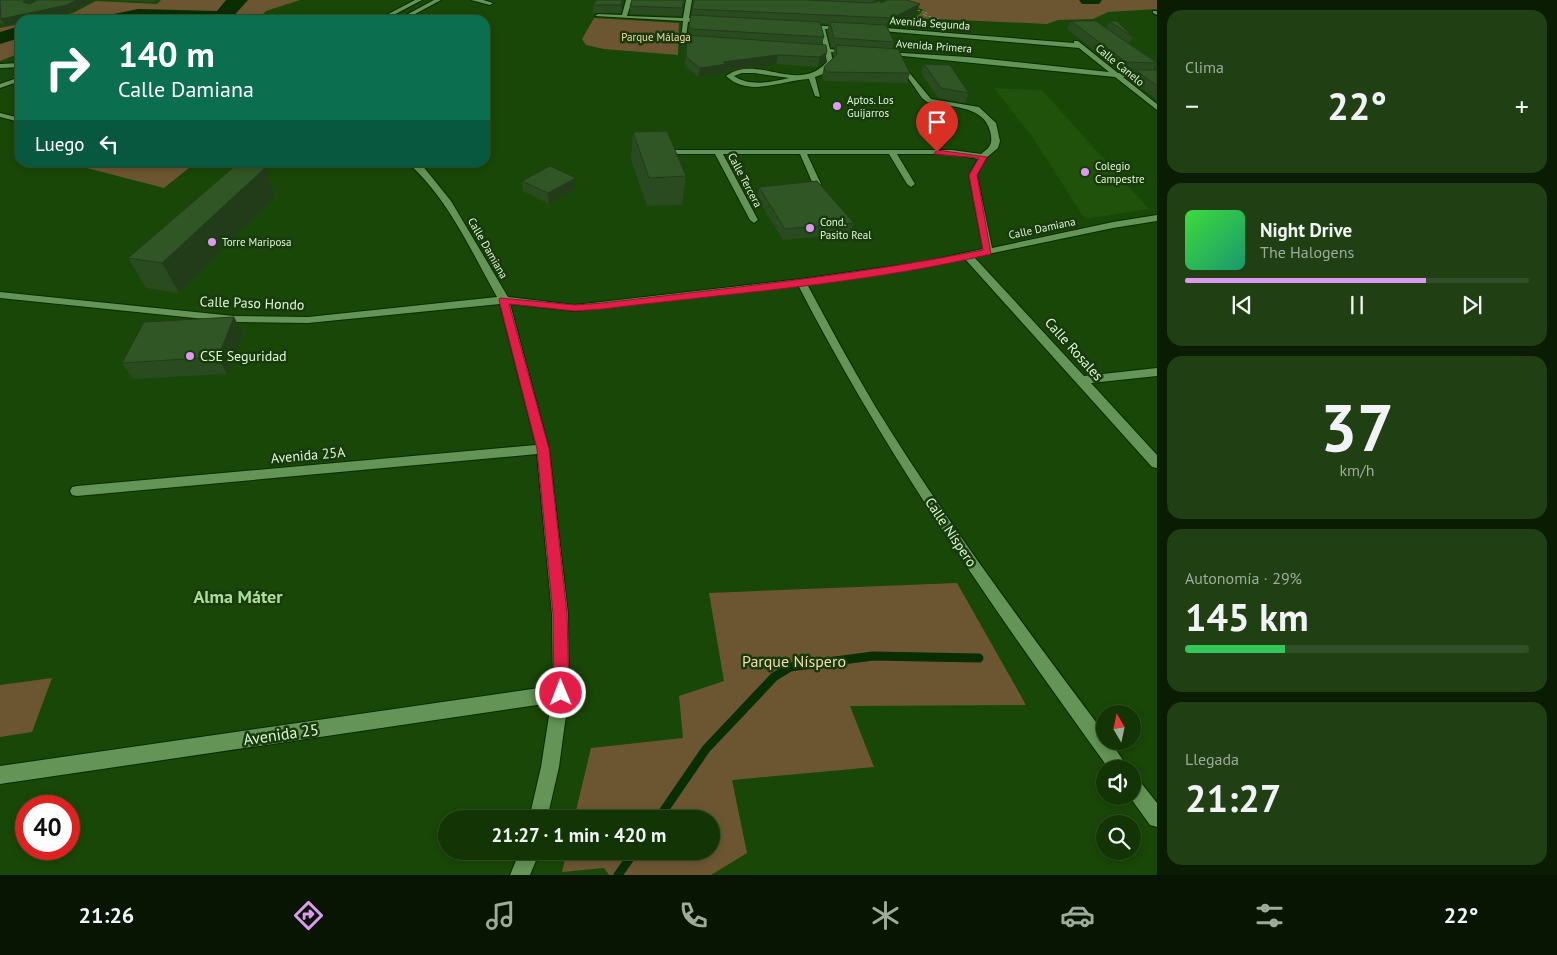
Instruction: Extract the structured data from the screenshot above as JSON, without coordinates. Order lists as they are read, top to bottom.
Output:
{
  "streets": {
    "street": [
      "Avenida Segunda",
      "Avenida Primera",
      "Calle Canelo",
      "Calle Tercera",
      "Calle Damiana",
      "Calle Paso Hondo",
      "Calle Rosales",
      "Avenida 25A",
      "Calle Níspero",
      "Avenida 25"
    ]
  },
  "crossings": [
    ["Avenida Segunda", "Calle Canelo"],
    ["Avenida Primera", "Calle Canelo"],
    ["Calle Damiana", "Calle Paso Hondo"],
    ["Calle Damiana", "Calle Rosales"],
    ["Calle Damiana", "Calle Níspero"]
  ],
  "districts": ["Alma Máter"],
  "parks": ["Parque Málaga", "Parque Níspero"],
  "places": [
    "Aptos. Los Guijarros",
    "Colegio Campestre",
    "Cond. Pasito Real",
    "Torre Mariposa",
    "CSE Seguridad"
  ],
  "north": "top",
  "page": {
    "tile": [
      "Clima",
      ["37", "km/h"],
      ["Autonomía · 29%", "145 km"],
      ["Llegada", "21:27"]
    ],
    "turn": ["140 m", "Calle Damiana"],
    "heat": ["−", "22°", "+"],
    "then": "Luego",
    "song": ["Night Drive", "The Halogens"],
    "limit": "40",
    "trip": "21:27 · 1 min · 420 m",
    "tabs": ["21:26", "22°"]
  }
}
